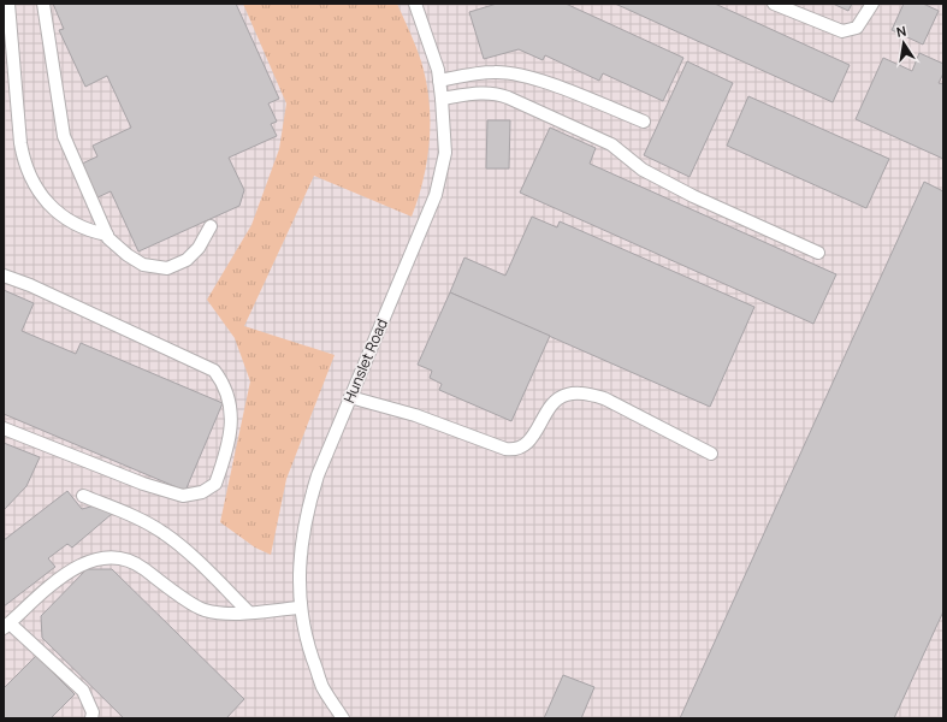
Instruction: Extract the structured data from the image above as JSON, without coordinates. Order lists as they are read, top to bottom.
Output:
{
  "streets": {
    "lane": ["Hunslet Road"]
  },
  "north": "top"
}
